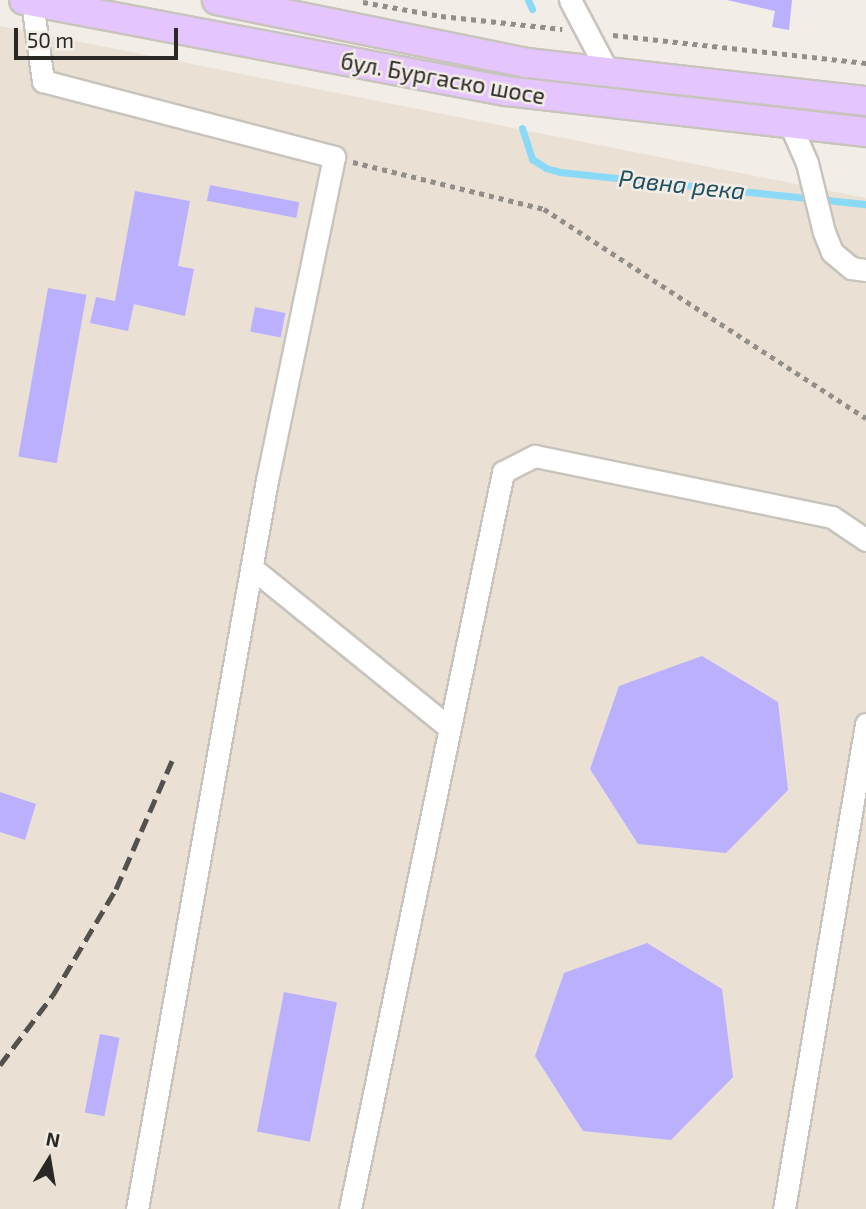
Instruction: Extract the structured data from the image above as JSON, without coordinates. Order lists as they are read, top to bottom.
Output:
{
  "streets": {
    "main road": ["бул. Бургаско шосе"]
  },
  "water": ["Равна река"],
  "scale_bar": "50 m",
  "north": "top"
}
